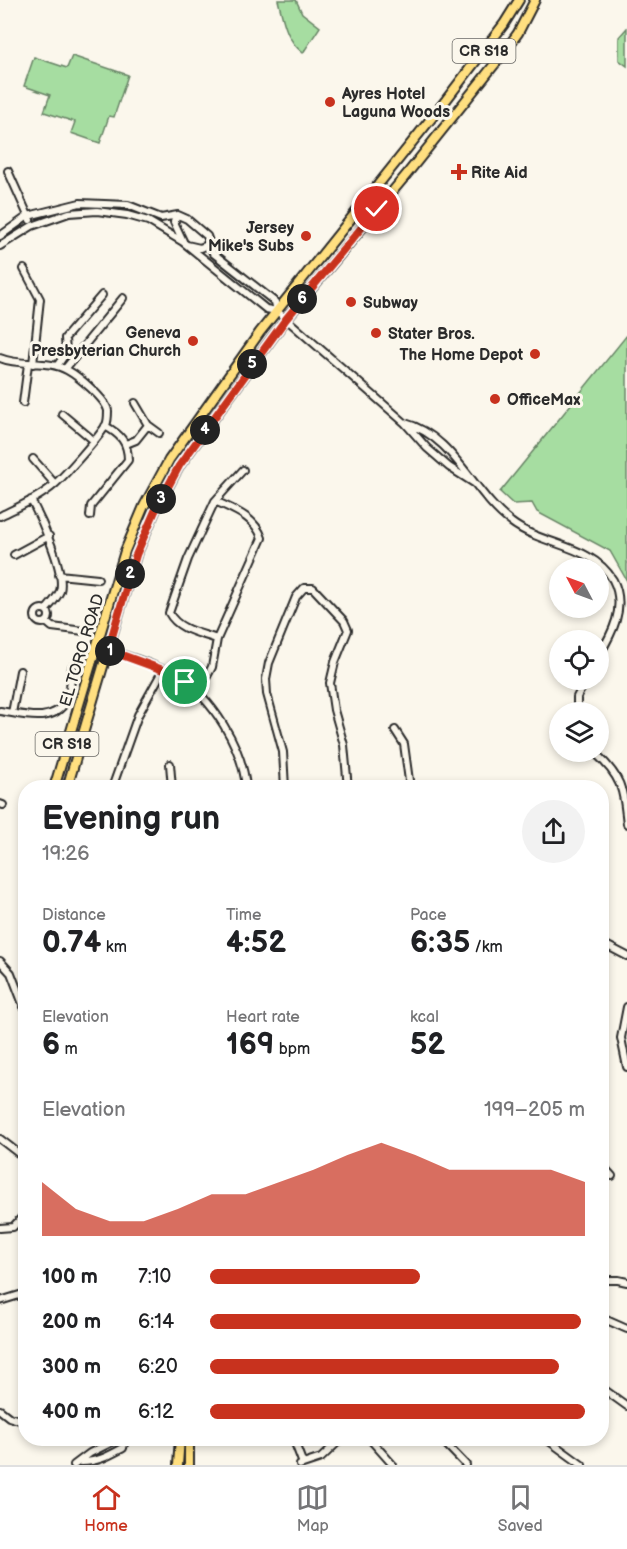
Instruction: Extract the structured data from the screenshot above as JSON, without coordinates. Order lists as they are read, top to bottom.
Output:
{
  "streets": {
    "main road": ["CR S18", "EL TORO ROAD"]
  },
  "places": {
    "other": [
      "Ayres Hotel Laguna Woods",
      "Jersey Mike's Subs",
      "Subway",
      "Stater Bros.",
      "Geneva Presbyterian Church",
      "The Home Depot",
      "OfficeMax"
    ],
    "health": ["Rite Aid"]
  },
  "north": "top left",
  "page": {
    "pins": [
      "6",
      "5",
      "4",
      "3",
      "2",
      "1"
    ],
    "heading": ["Evening run", "19:26"],
    "stats": [
      ["Distance", "0.74 km"],
      ["Time", "4:52"],
      ["Pace", "6:35 /km"],
      ["Elevation", "6 m"],
      ["Heart rate", "169 bpm"],
      ["kcal", "52"]
    ],
    "chart": ["Elevation", "199–205 m"],
    "list": [
      {
        "name": "100 m",
        "note": "7:10"
      },
      {
        "name": "200 m",
        "note": "6:14"
      },
      {
        "name": "300 m",
        "note": "6:20"
      },
      {
        "name": "400 m",
        "note": "6:12"
      }
    ],
    "tabs": ["Home", "Map", "Saved"]
  }
}
